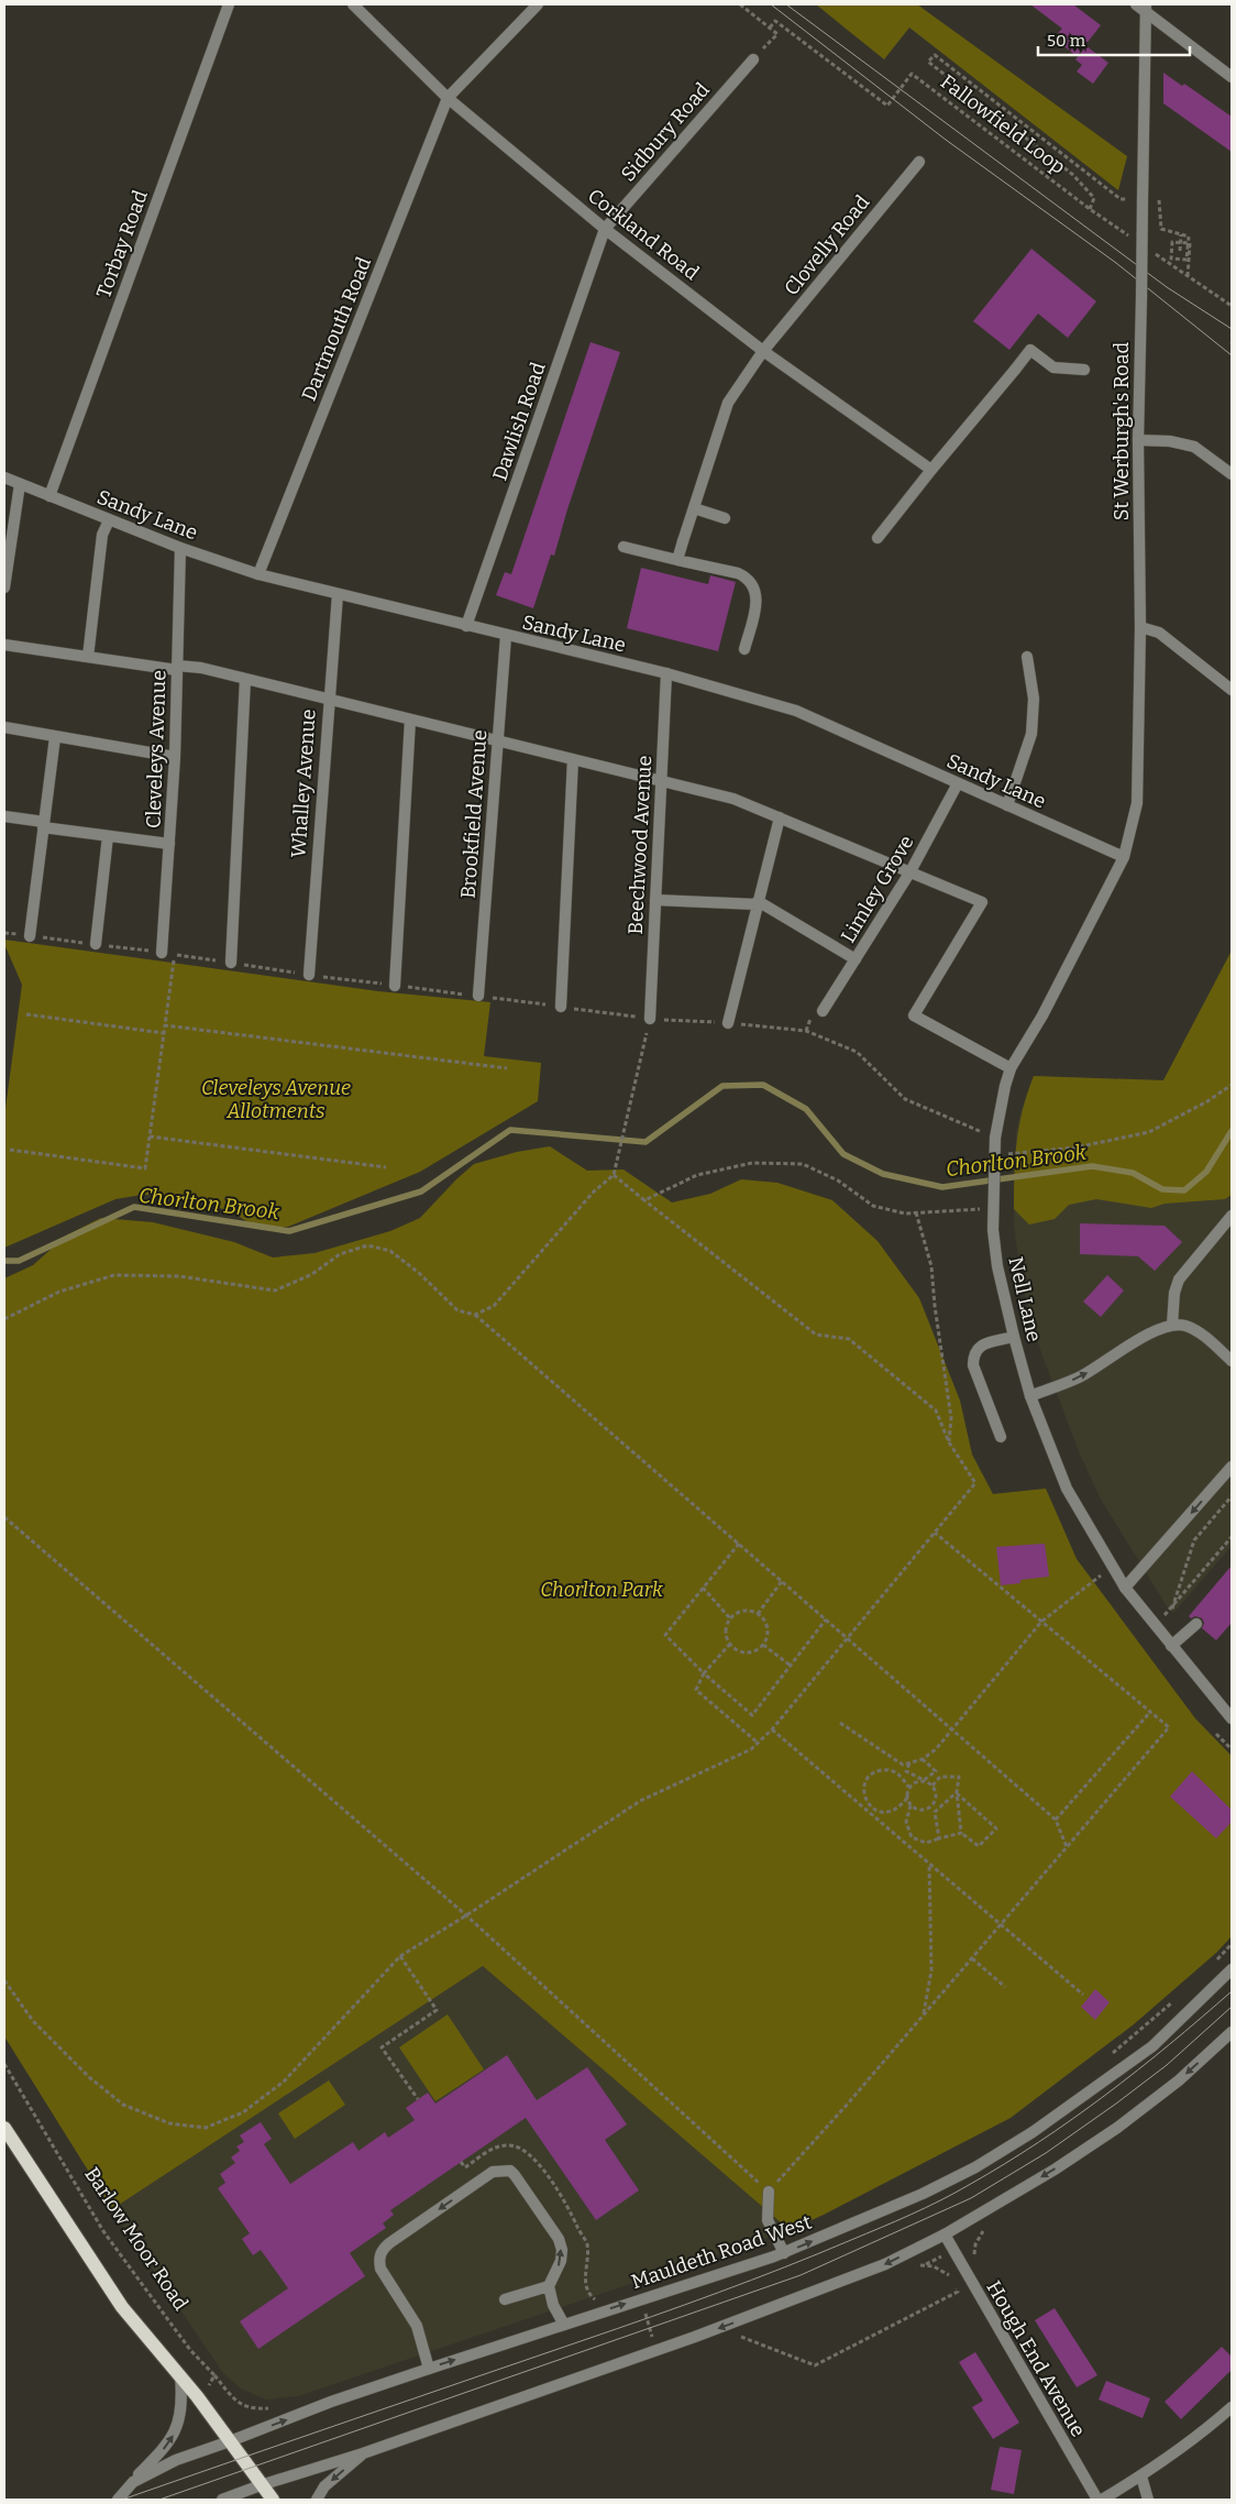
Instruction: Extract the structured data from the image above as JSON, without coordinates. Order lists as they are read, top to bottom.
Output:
{
  "streets": {
    "street": [
      "Sidbury Road",
      "Corkland Road",
      "Torbay Road",
      "Clovelly Road",
      "Dartmouth Road",
      "Dawlish Road",
      "St Werburgh's Road",
      "Sandy Lane",
      "Cleveleys Avenue",
      "Whalley Avenue",
      "Brookfield Avenue",
      "Beechwood Avenue",
      "Limley Grove",
      "Nell Lane",
      "Mauldeth Road West",
      "Hough End Avenue"
    ],
    "path": ["Fallowfield Loop", "Barlow Moor Road"]
  },
  "crossings": [
    ["Sidbury Road", "Corkland Road"],
    ["Sidbury Road", "Dawlish Road"],
    ["Corkland Road", "Clovelly Road"],
    ["Corkland Road", "Dartmouth Road"],
    ["Corkland Road", "Dawlish Road"],
    ["Torbay Road", "Sandy Lane"],
    ["Dartmouth Road", "Sandy Lane"],
    ["Dawlish Road", "Sandy Lane"],
    ["St Werburgh's Road", "Sandy Lane"],
    ["St Werburgh's Road", "Nell Lane"],
    ["Sandy Lane", "Cleveleys Avenue"],
    ["Sandy Lane", "Whalley Avenue"],
    ["Sandy Lane", "Brookfield Avenue"],
    ["Sandy Lane", "Beechwood Avenue"],
    ["Sandy Lane", "Limley Grove"],
    ["Sandy Lane", "Nell Lane"]
  ],
  "water": ["Chorlton Brook"],
  "parks": ["Cleveleys Avenue Allotments", "Chorlton Park"],
  "scale_bar": "50 m"
}
